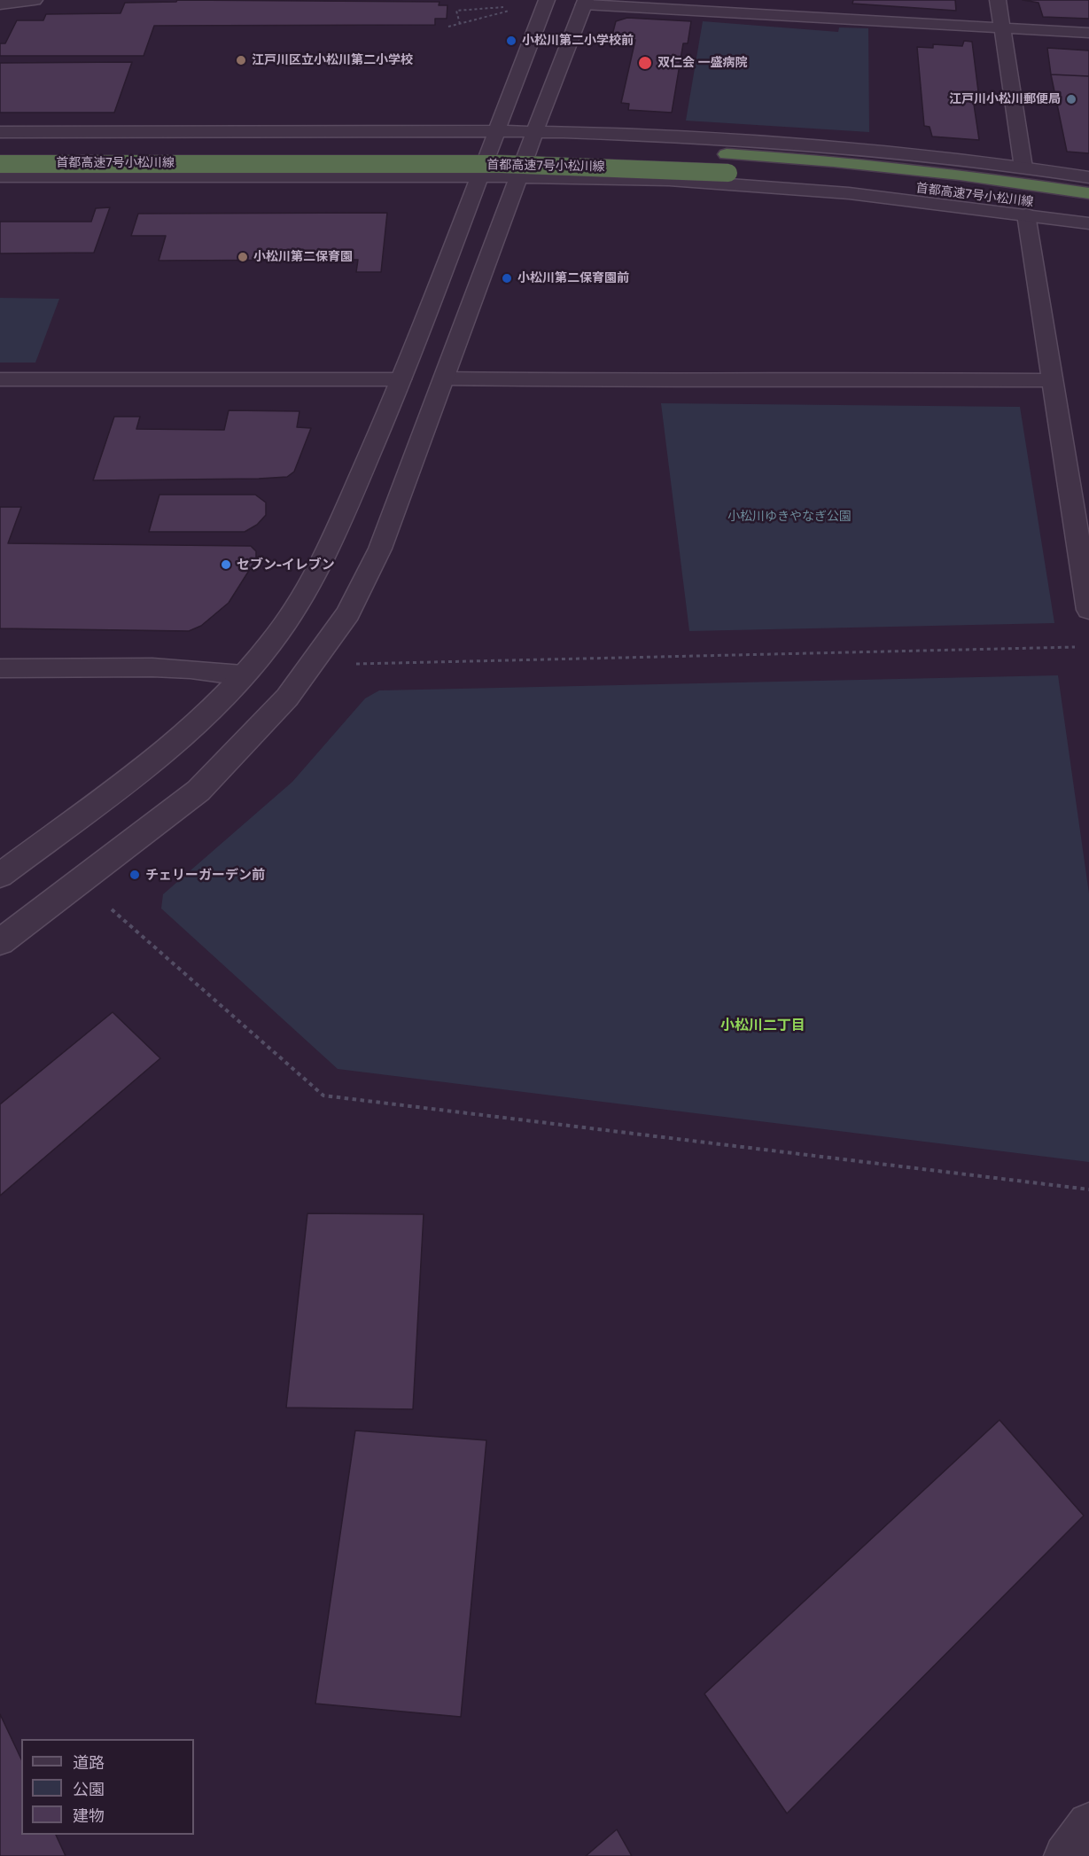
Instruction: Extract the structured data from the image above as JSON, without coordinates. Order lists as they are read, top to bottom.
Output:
{
  "streets": {
    "highway": ["首都高速7号小松川線"]
  },
  "districts": ["小松川二丁目"],
  "parks": ["小松川ゆきやなぎ公園"],
  "places": [
    "小松川第二小学校前",
    "江戸川区立小松川第二小学校",
    "双仁会 一盛病院",
    "江戸川小松川郵便局",
    "小松川第二保育園",
    "小松川第二保育園前",
    "セブン-イレブン",
    "チェリーガーデン前"
  ],
  "legend": ["道路", "公園", "建物"]
}
